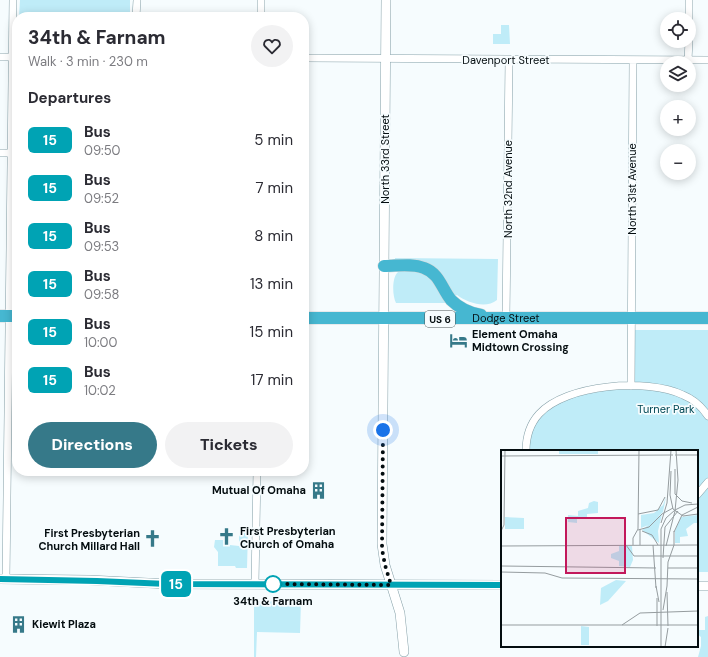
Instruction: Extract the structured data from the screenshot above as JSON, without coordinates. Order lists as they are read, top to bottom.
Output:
{
  "streets": {
    "highway": ["US 6", "Dodge Street"],
    "street": [
      "Davenport Street",
      "North 33rd Street",
      "North 32nd Avenue",
      "North 31st Avenue"
    ]
  },
  "crossings": [
    ["Davenport Street", "North 33rd Street"],
    ["Davenport Street", "North 32nd Avenue"],
    ["Davenport Street", "North 31st Avenue"],
    ["North 33rd Street", "Dodge Street"],
    ["North 32nd Avenue", "Dodge Street"],
    ["North 31st Avenue", "Dodge Street"]
  ],
  "parks": ["Turner Park"],
  "places": {
    "hotel": ["Element Omaha Midtown Crossing"],
    "building": ["Mutual Of Omaha", "Kiewit Plaza"],
    "church": ["First Presbyterian Church of Omaha", "First Presbyterian Church Millard Hall"],
    "other": ["34th & Farnam"]
  },
  "lines": ["bus line 15"],
  "page": {
    "on_map": "15",
    "map_buttons": ["+", "−"],
    "heading": [
      ["34th & Farnam", "Walk · 3 min · 230 m"],
      "Departures"
    ],
    "list": [
      {
        "mark": "15",
        "name": "Bus",
        "note": "09:50",
        "value": "5 min"
      },
      {
        "mark": "15",
        "name": "Bus",
        "note": "09:52",
        "value": "7 min"
      },
      {
        "mark": "15",
        "name": "Bus",
        "note": "09:53",
        "value": "8 min"
      },
      {
        "mark": "15",
        "name": "Bus",
        "note": "09:58",
        "value": "13 min"
      },
      {
        "mark": "15",
        "name": "Bus",
        "note": "10:00",
        "value": "15 min"
      },
      {
        "mark": "15",
        "name": "Bus",
        "note": "10:02",
        "value": "17 min"
      }
    ],
    "buttons": ["Directions", "Tickets"]
  }
}
